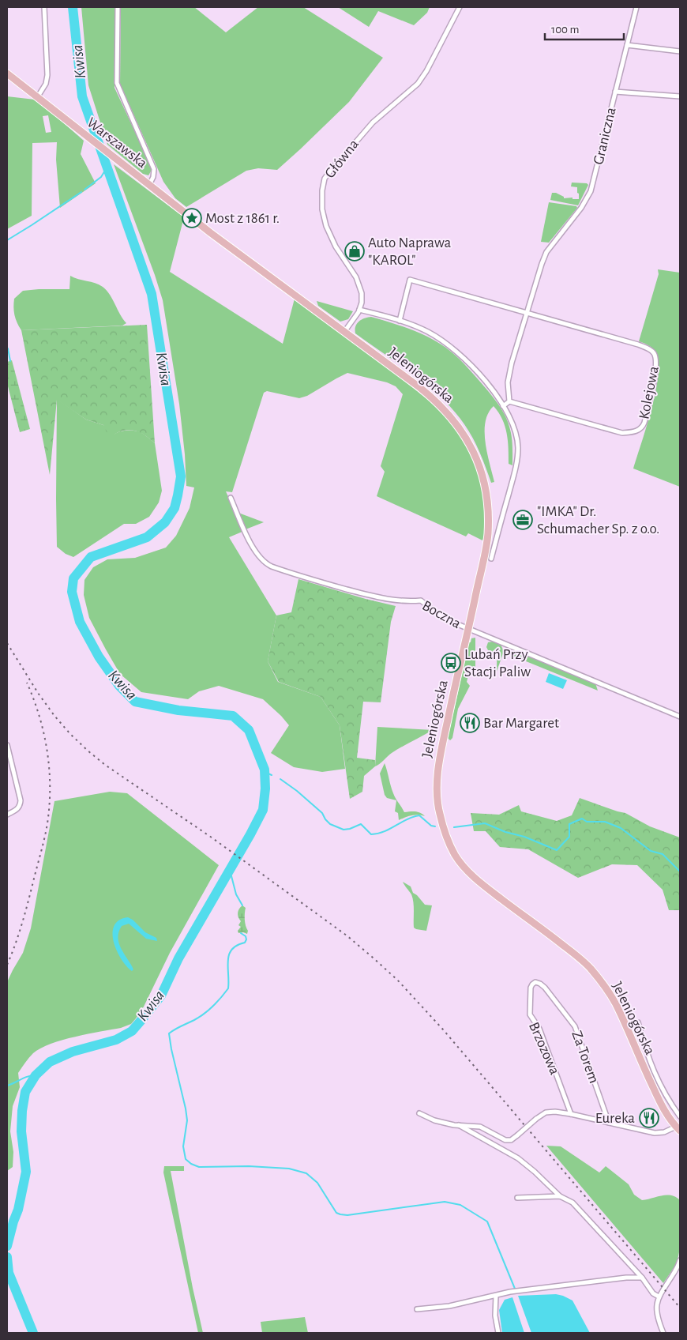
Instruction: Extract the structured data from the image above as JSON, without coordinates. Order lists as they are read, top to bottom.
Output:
{
  "streets": {
    "main road": ["Warszawska", "Jeleniogórska"],
    "street": [
      "Graniczna",
      "Główna",
      "Kolejowa",
      "Boczna",
      "Brzozowa",
      "Za Torem"
    ]
  },
  "crossings": [
    ["Graniczna", "Kolejowa"],
    ["Warszawska", "Jeleniogórska"],
    ["Główna", "Jeleniogórska"],
    ["Jeleniogórska", "Boczna"],
    ["Brzozowa", "Za Torem"]
  ],
  "water": ["Kwisa"],
  "places": {
    "place": ["Most z 1861 r."],
    "shop": ["Auto Naprawa \"KAROL\""],
    "office": ["\"IMKA\" Dr. Schumacher Sp. z o.o."],
    "bus stop": ["Lubań Przy Stacji Paliw"],
    "restaurant": ["Bar Margaret", "Eureka"]
  },
  "scale_bar": "100 m"
}
